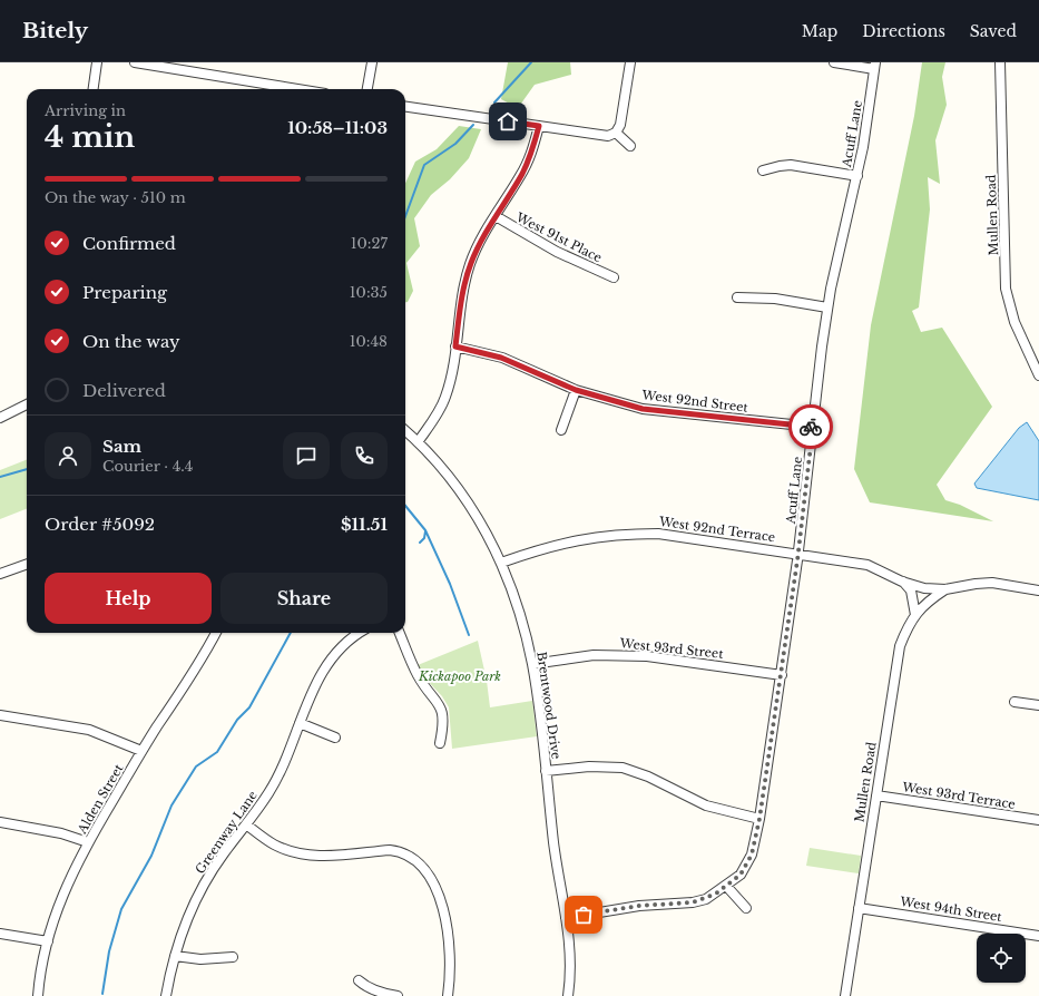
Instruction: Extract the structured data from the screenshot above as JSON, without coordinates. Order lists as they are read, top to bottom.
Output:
{
  "streets": {
    "street": [
      "Acuff Lane",
      "Mullen Road",
      "West 91st Place",
      "West 92nd Street",
      "West 92nd Terrace",
      "West 93rd Street",
      "Brentwood Drive",
      "West 93rd Terrace",
      "Alden Street",
      "Greenway Lane",
      "West 94th Street"
    ]
  },
  "crossings": [
    ["Acuff Lane", "West 92nd Street"],
    ["Acuff Lane", "West 92nd Terrace"],
    ["Acuff Lane", "West 93rd Street"],
    ["Acuff Lane", "Brentwood Drive"],
    ["Mullen Road", "West 92nd Terrace"],
    ["Mullen Road", "West 93rd Terrace"],
    ["Mullen Road", "West 94th Street"],
    ["West 92nd Terrace", "Brentwood Drive"],
    ["West 93rd Street", "Brentwood Drive"]
  ],
  "parks": ["Kickapoo Park"],
  "page": {
    "header": "Bitely",
    "nav": ["Map", "Directions", "Saved"],
    "heading": ["4 min", "Arriving in", "10:58–11:03"],
    "panel": [
      "Sam",
      "Courier · 4.4",
      "Order #5092",
      "$11.51"
    ],
    "bar": "On the way · 510 m",
    "list": [
      ["Confirmed", "10:27"],
      ["Preparing", "10:35"],
      ["On the way", "10:48"],
      "Delivered"
    ],
    "buttons": ["Help", "Share"]
  }
}
